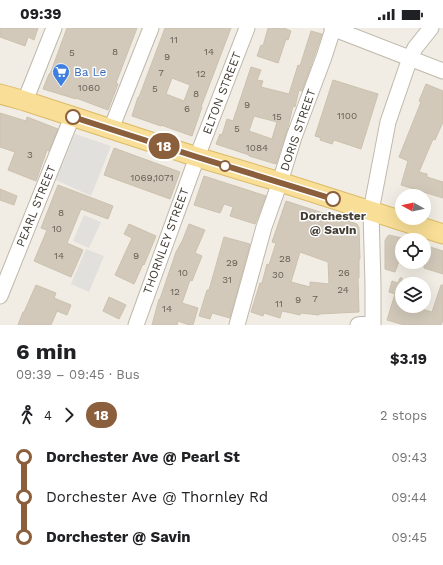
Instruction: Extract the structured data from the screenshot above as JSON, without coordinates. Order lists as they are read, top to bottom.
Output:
{
  "streets": {
    "street": [
      "ELTON STREET",
      "DORIS STREET",
      "PEARL STREET",
      "THORNLEY STREET"
    ]
  },
  "crossings": [
    ["ELTON STREET", "THORNLEY STREET"]
  ],
  "places": {
    "supermarket": ["Ba Le"],
    "other": ["Dorchester @ Savin"]
  },
  "lines": ["bus line 18"],
  "house_numbers": [
    "11",
    "8",
    "14",
    "5",
    "9",
    "7",
    "12",
    "1060",
    "5",
    "8",
    "9",
    "6",
    "1100",
    "15",
    "5",
    "1084",
    "3",
    "1069,1071",
    "8",
    "10",
    "14",
    "9",
    "28",
    "29",
    "10",
    "26",
    "30",
    "31",
    "24",
    "12",
    "7",
    "9",
    "11",
    "14"
  ],
  "north": "left",
  "page": {
    "status": "09:39",
    "on_map": "18",
    "heading": ["6 min", "09:39 – 09:45 · Bus", "$3.19"],
    "legs": ["4", "18", "2 stops"],
    "list": [
      {
        "name": "Dorchester Ave @ Pearl St",
        "value": "09:43"
      },
      {
        "name": "Dorchester Ave @ Thornley Rd",
        "value": "09:44"
      },
      {
        "name": "Dorchester @ Savin",
        "value": "09:45"
      }
    ]
  }
}
